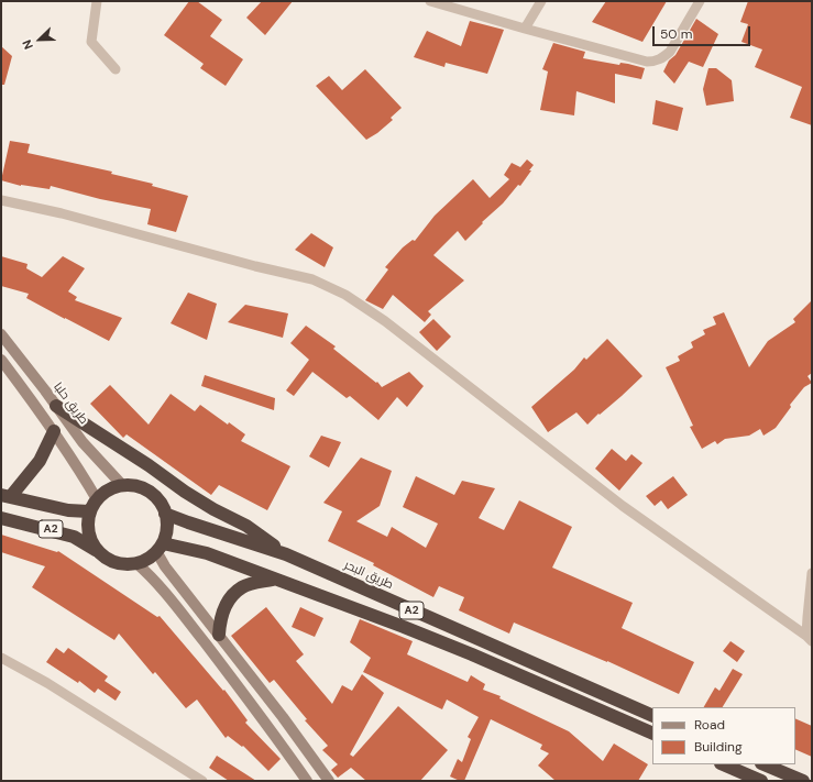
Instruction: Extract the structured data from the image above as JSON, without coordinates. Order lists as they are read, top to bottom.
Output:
{
  "streets": {
    "highway": ["A2", "طريق البحر"],
    "main road": ["طريق حلبا"]
  },
  "crossings": [
    ["طريق حلبا", "A2"],
    ["طريق حلبا", "طريق البحر"],
    ["A2", "طريق البحر"]
  ],
  "legend": ["Road", "Building"],
  "scale_bar": "50 m",
  "north": "bottom left"
}
